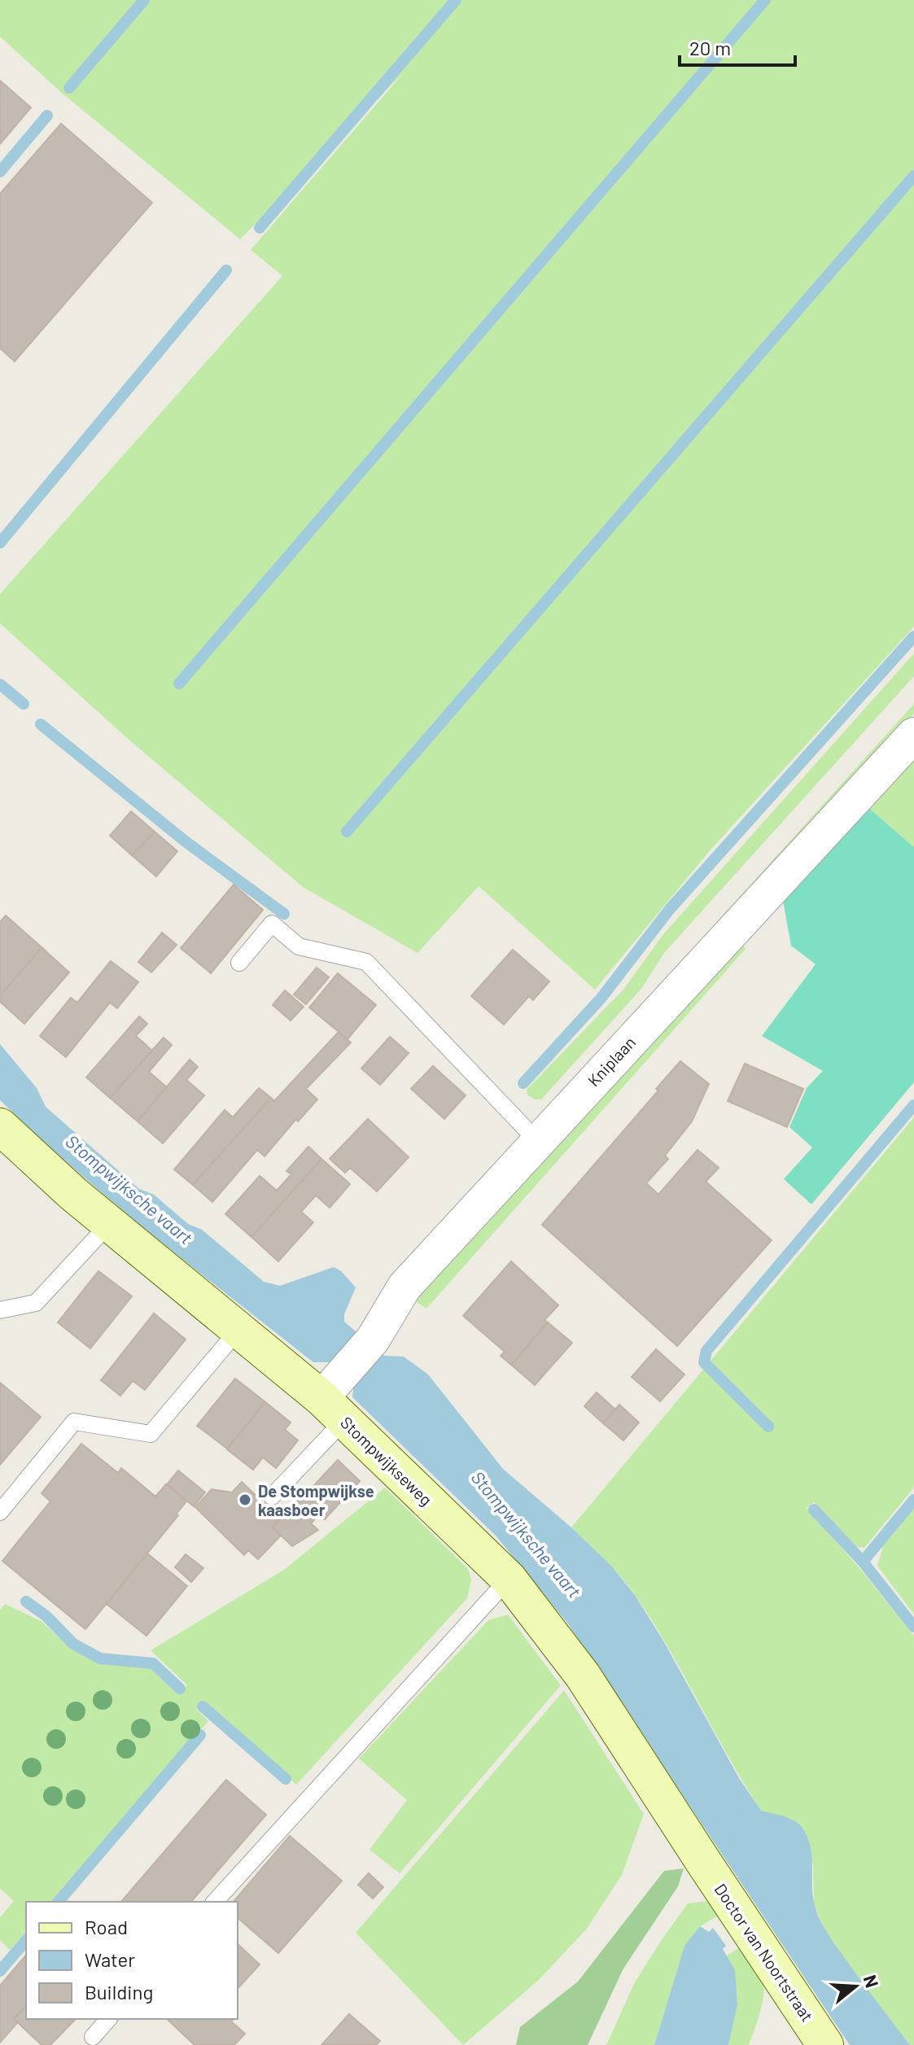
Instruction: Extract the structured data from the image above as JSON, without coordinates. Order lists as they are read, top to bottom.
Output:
{
  "streets": {
    "street": ["Kniplaan", "Stompwijkseweg", "Doctor van Noortstraat"]
  },
  "crossings": [
    ["Kniplaan", "Stompwijkseweg"],
    ["Stompwijkseweg", "Doctor van Noortstraat"]
  ],
  "water": ["Stompwijksche vaart"],
  "places": ["De Stompwijkse kaasboer"],
  "legend": ["Road", "Water", "Building"],
  "scale_bar": "20 m",
  "north": "right"
}
